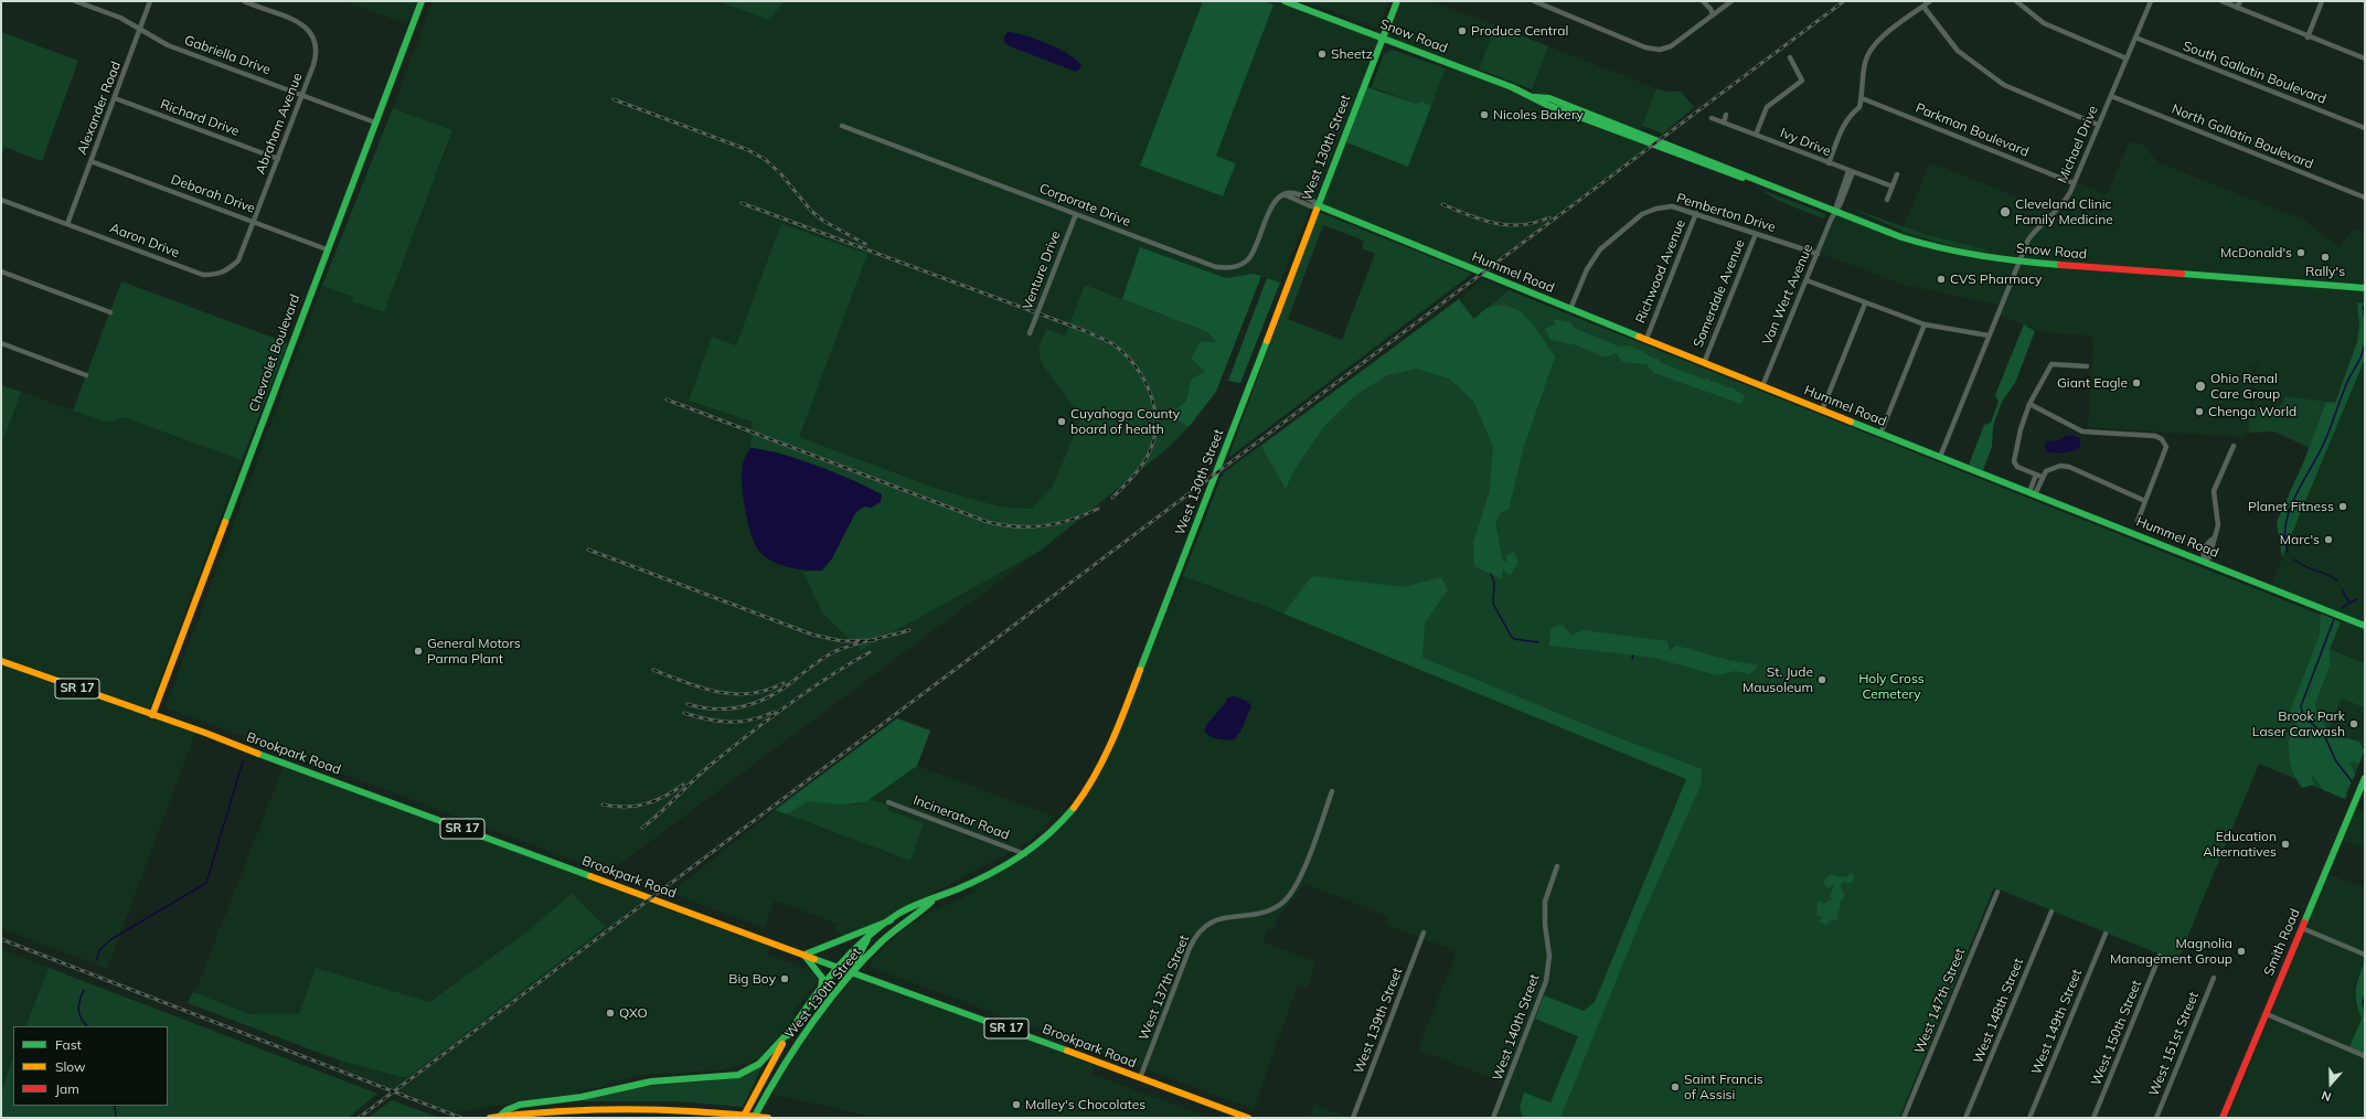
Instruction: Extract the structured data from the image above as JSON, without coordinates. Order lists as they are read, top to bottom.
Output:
{
  "streets": {
    "main road": [
      "Snow Road",
      "West 130th Street",
      "Hummel Road",
      "Chevrolet Boulevard",
      "SR 17",
      "Brookpark Road",
      "Smith Road"
    ],
    "street": [
      "Gabriella Drive",
      "South Gallatin Boulevard",
      "Alexander Road",
      "Richard Drive",
      "Abraham Avenue",
      "Parkman Boulevard",
      "North Gallatin Boulevard",
      "Ivy Drive",
      "Michael Drive",
      "Deborah Drive",
      "Corporate Drive",
      "Pemberton Drive",
      "Aaron Drive",
      "Venture Drive",
      "Richwood Avenue",
      "Somerdale Avenue",
      "Van Wert Avenue",
      "Incinerator Road",
      "West 137th Street",
      "West 147th Street",
      "West 148th Street",
      "West 139th Street",
      "West 149th Street",
      "West 140th Street",
      "West 150th Street",
      "West 151st Street"
    ]
  },
  "crossings": [
    ["Snow Road", "Michael Drive"],
    ["Snow Road", "West 130th Street"],
    ["Snow Road", "Van Wert Avenue"],
    ["Gabriella Drive", "Alexander Road"],
    ["Gabriella Drive", "Abraham Avenue"],
    ["Gabriella Drive", "Chevrolet Boulevard"],
    ["South Gallatin Boulevard", "Michael Drive"],
    ["Alexander Road", "Richard Drive"],
    ["Alexander Road", "Deborah Drive"],
    ["Alexander Road", "Aaron Drive"],
    ["Richard Drive", "Abraham Avenue"],
    ["Abraham Avenue", "Deborah Drive"],
    ["Abraham Avenue", "Aaron Drive"],
    ["Parkman Boulevard", "Michael Drive"],
    ["North Gallatin Boulevard", "Michael Drive"],
    ["Ivy Drive", "Van Wert Avenue"],
    ["Michael Drive", "Hummel Road"],
    ["West 130th Street", "Corporate Drive"],
    ["West 130th Street", "Hummel Road"],
    ["West 130th Street", "Brookpark Road"],
    ["West 130th Street", "Incinerator Road"],
    ["Deborah Drive", "Aaron Drive"],
    ["Deborah Drive", "Chevrolet Boulevard"],
    ["Corporate Drive", "Venture Drive"],
    ["Corporate Drive", "Hummel Road"],
    ["Pemberton Drive", "Richwood Avenue"],
    ["Pemberton Drive", "Hummel Road"],
    ["Pemberton Drive", "Somerdale Avenue"],
    ["Pemberton Drive", "Van Wert Avenue"],
    ["Richwood Avenue", "Hummel Road"],
    ["Hummel Road", "Somerdale Avenue"],
    ["Hummel Road", "Van Wert Avenue"],
    ["Chevrolet Boulevard", "Brookpark Road"],
    ["Brookpark Road", "West 137th Street"]
  ],
  "parks": ["Holy Cross Cemetery"],
  "places": [
    "Produce Central",
    "Sheetz",
    "Nicoles Bakery",
    "Cleveland Clinic Family Medicine",
    "McDonald's",
    "Rally's",
    "CVS Pharmacy",
    "Giant Eagle",
    "Ohio Renal Care Group",
    "Chenga World",
    "Cuyahoga County board of health",
    "Planet Fitness",
    "Marc's",
    "General Motors Parma Plant",
    "St. Jude Mausoleum",
    "Brook Park Laser Carwash",
    "Education Alternatives",
    "Magnolia Management Group",
    "Big Boy",
    "QXO",
    "Saint Francis of Assisi",
    "Malley's Chocolates"
  ],
  "legend": ["Fast", "Slow", "Jam"],
  "north": "bottom"
}
